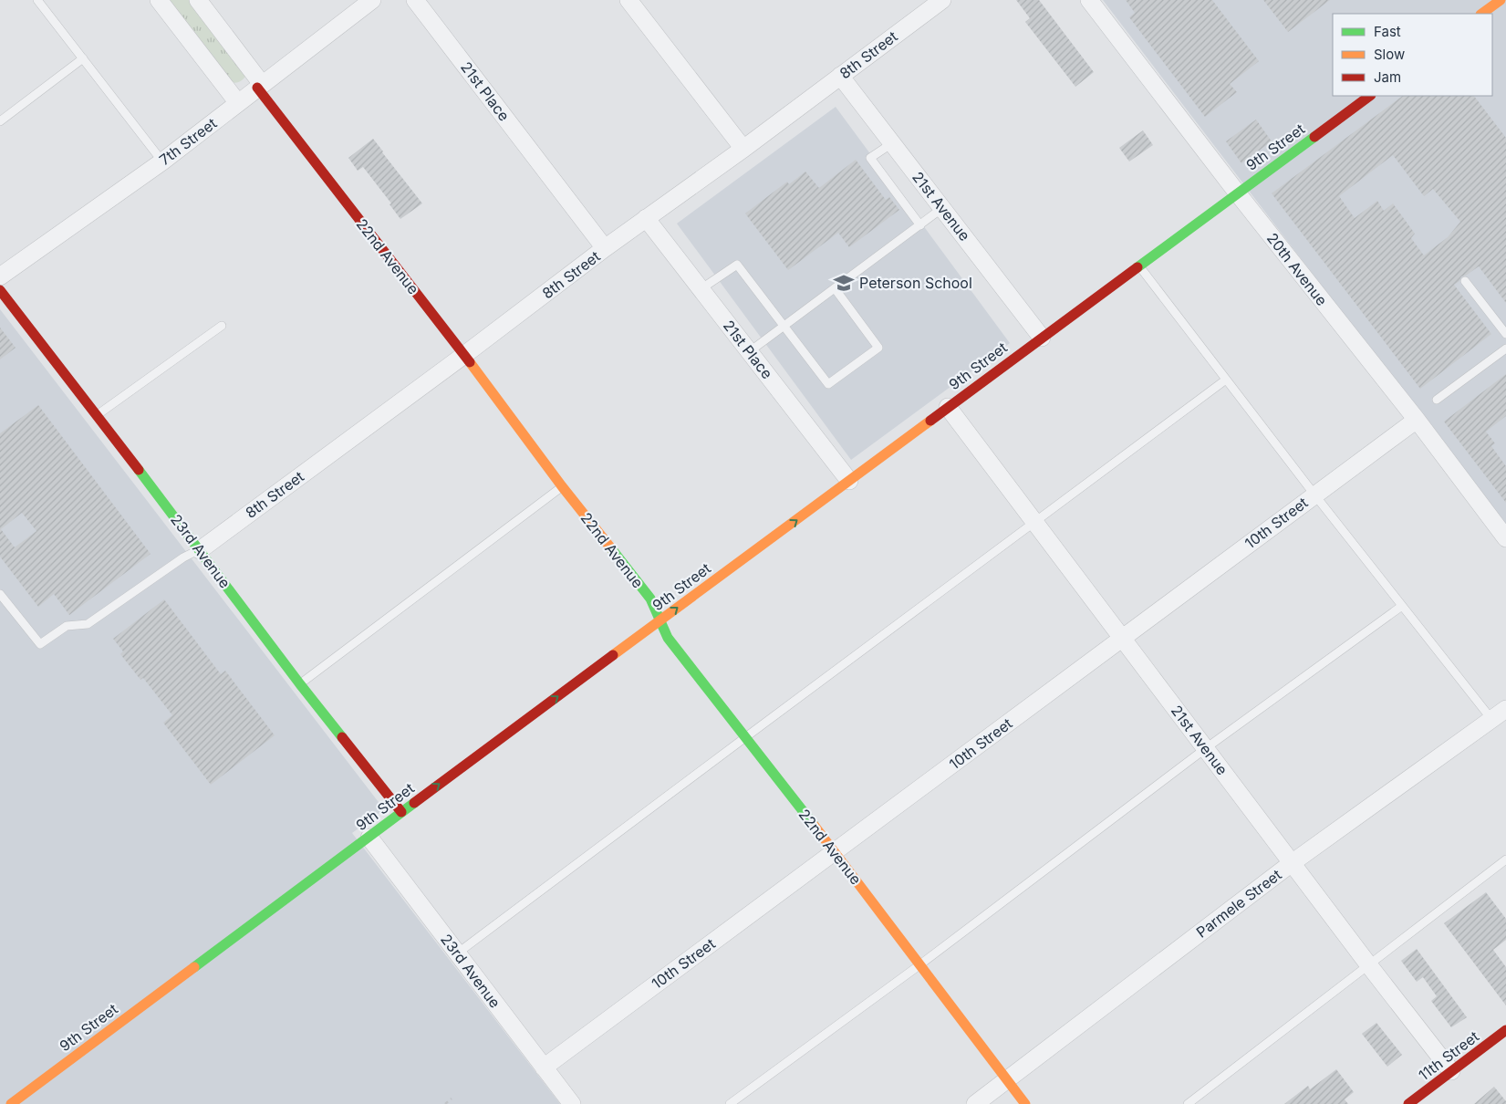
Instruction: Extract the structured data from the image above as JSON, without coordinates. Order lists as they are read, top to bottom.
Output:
{
  "streets": {
    "street": [
      "8th Street",
      "21st Place",
      "7th Street",
      "9th Street",
      "21st Avenue",
      "22nd Avenue",
      "20th Avenue",
      "10th Street",
      "23rd Avenue",
      "Parmele Street",
      "11th Street"
    ]
  },
  "crossings": [
    ["8th Street", "21st Place"],
    ["8th Street", "21st Avenue"],
    ["8th Street", "22nd Avenue"],
    ["8th Street", "23rd Avenue"],
    ["21st Place", "9th Street"],
    ["7th Street", "22nd Avenue"],
    ["9th Street", "21st Avenue"],
    ["9th Street", "22nd Avenue"],
    ["9th Street", "20th Avenue"],
    ["9th Street", "23rd Avenue"],
    ["21st Avenue", "10th Street"],
    ["21st Avenue", "Parmele Street"],
    ["21st Avenue", "11th Street"],
    ["22nd Avenue", "10th Street"],
    ["22nd Avenue", "Parmele Street"],
    ["20th Avenue", "10th Street"],
    ["10th Street", "23rd Avenue"]
  ],
  "places": {
    "school or university": ["Peterson School"]
  },
  "legend": ["Fast", "Slow", "Jam"]
}
